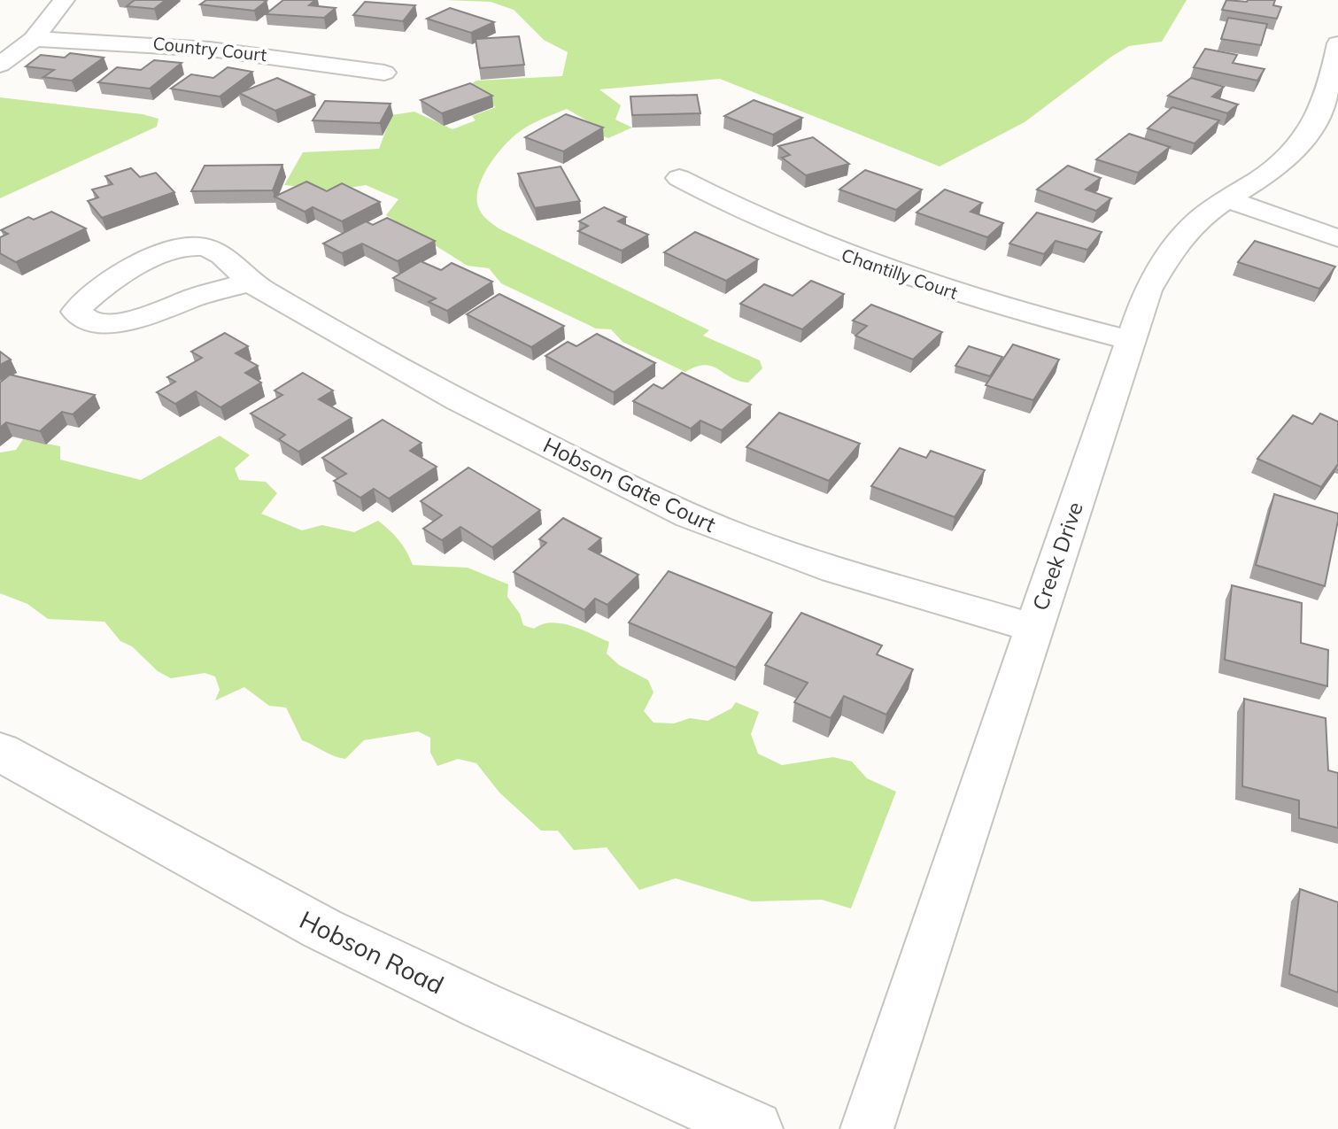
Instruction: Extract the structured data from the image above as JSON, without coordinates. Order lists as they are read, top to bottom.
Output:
{
  "streets": {
    "main road": ["Hobson Road"],
    "street": [
      "Country Court",
      "Chantilly Court",
      "Hobson Gate Court",
      "Creek Drive"
    ]
  },
  "crossings": [
    ["Chantilly Court", "Creek Drive"],
    ["Hobson Gate Court", "Creek Drive"]
  ]
}
